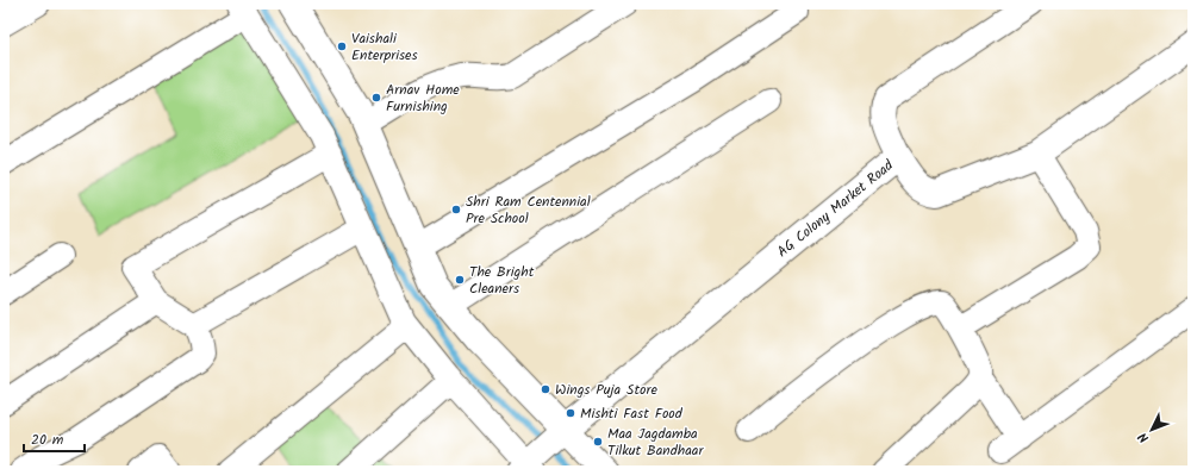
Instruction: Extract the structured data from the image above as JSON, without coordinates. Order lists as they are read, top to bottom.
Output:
{
  "streets": {
    "street": ["AG Colony Market Road"]
  },
  "places": [
    "Vaishali Enterprises",
    "Arnav Home Furnishing",
    "Shri Ram Centennial Pre School",
    "The Bright Cleaners",
    "Wings Puja Store",
    "Mishti Fast Food",
    "Maa Jagdamba Tilkut Bandhaar"
  ],
  "scale_bar": "20 m",
  "north": "bottom left"
}
